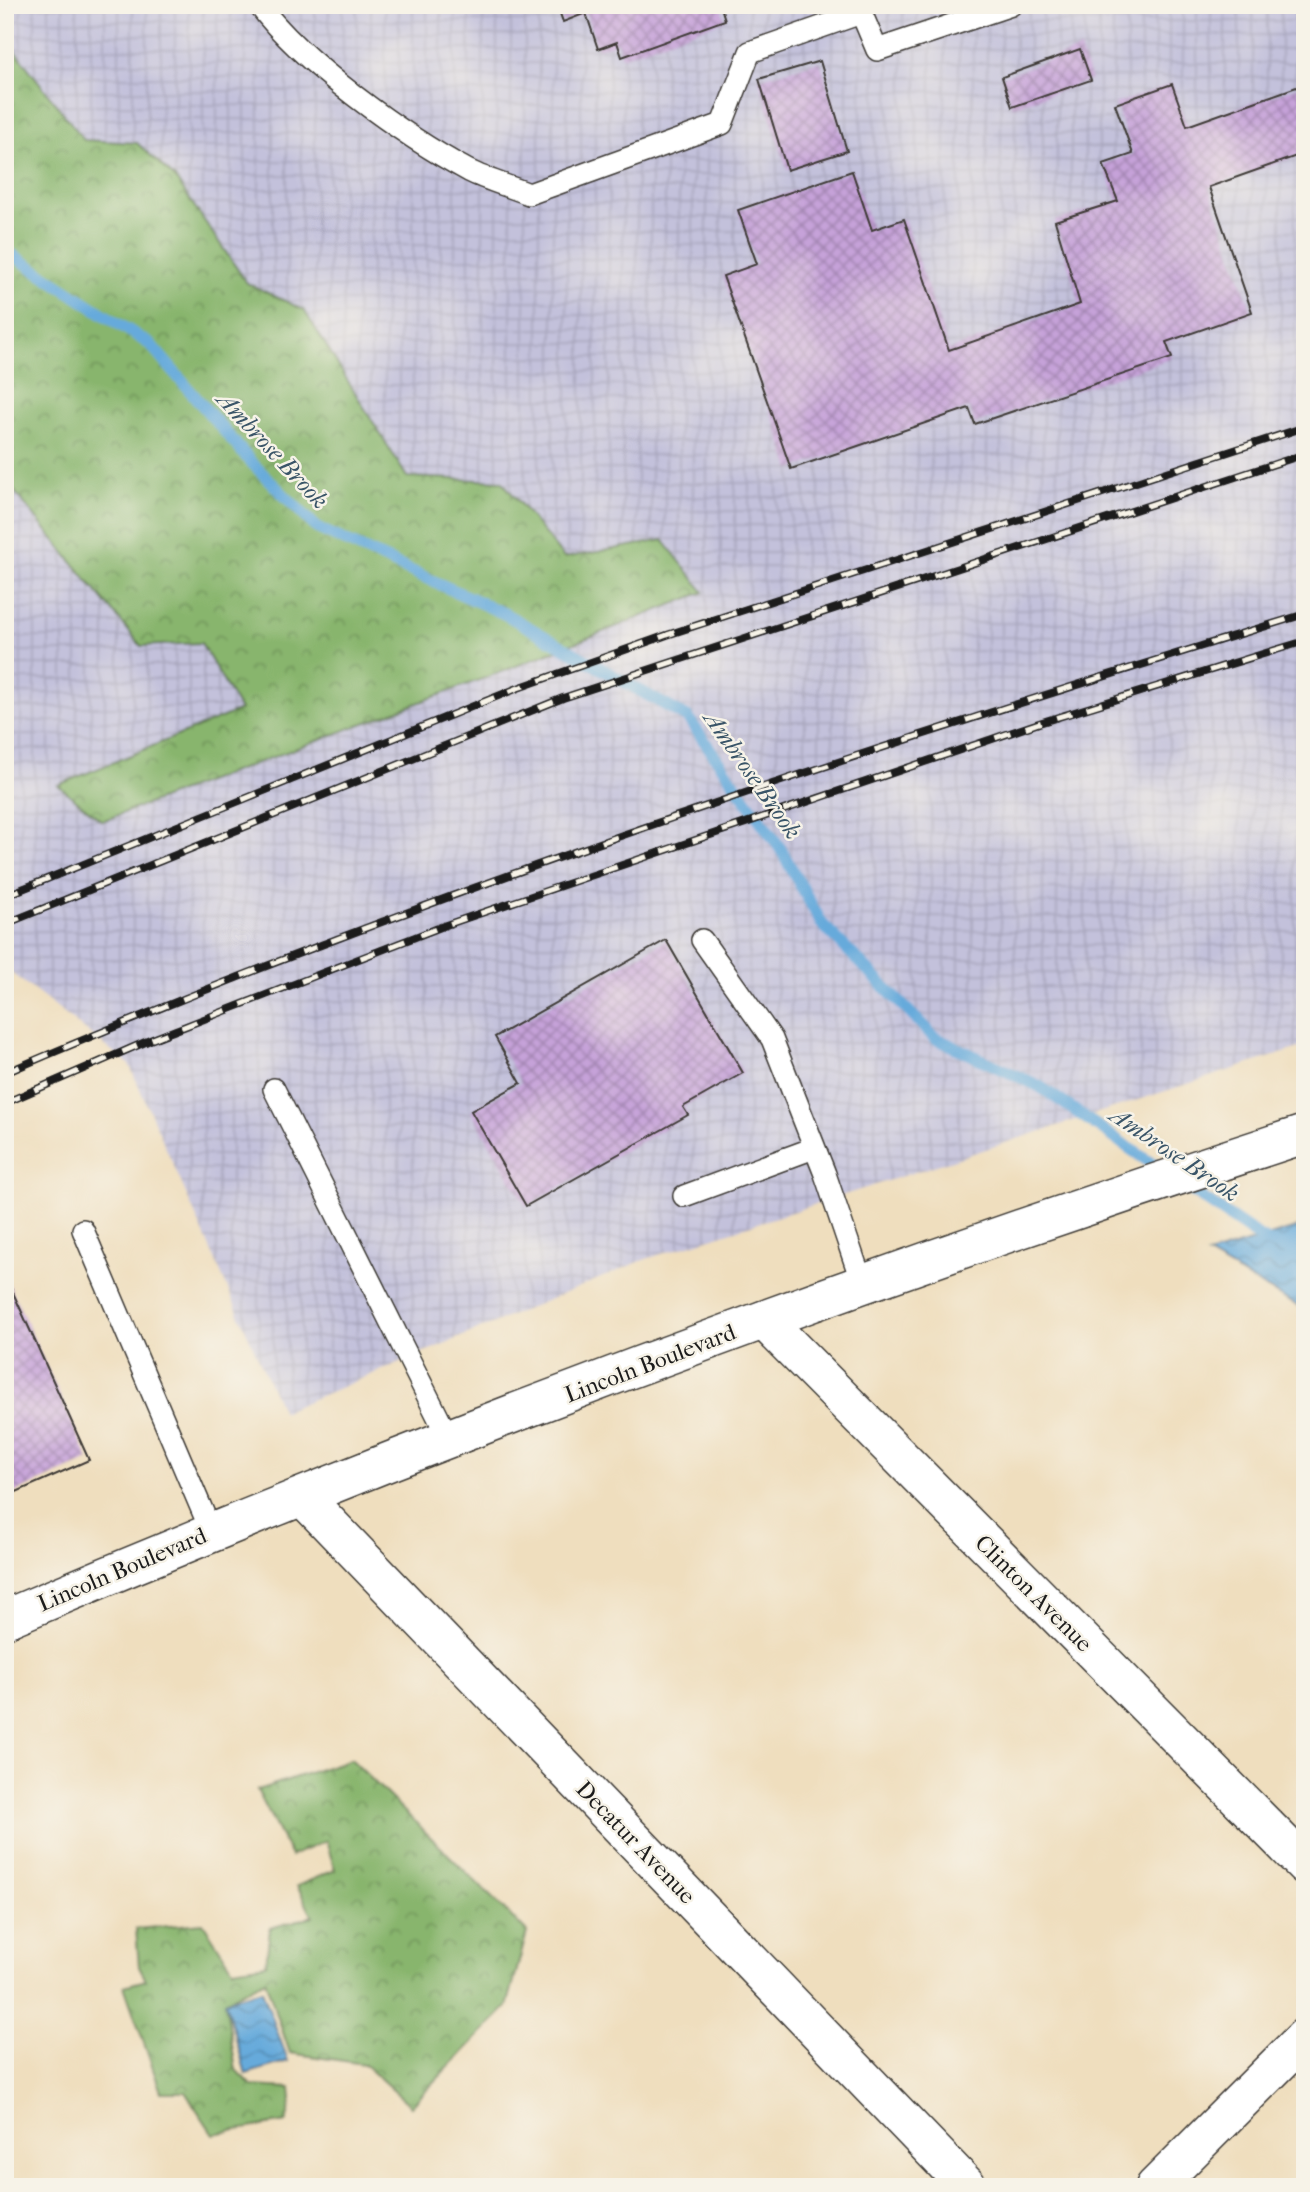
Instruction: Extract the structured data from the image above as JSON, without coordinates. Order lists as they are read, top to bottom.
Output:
{
  "streets": {
    "street": ["Lincoln Boulevard", "Clinton Avenue", "Decatur Avenue"]
  },
  "crossings": [
    ["Lincoln Boulevard", "Clinton Avenue"],
    ["Lincoln Boulevard", "Decatur Avenue"]
  ],
  "water": ["Ambrose Brook"]
}
